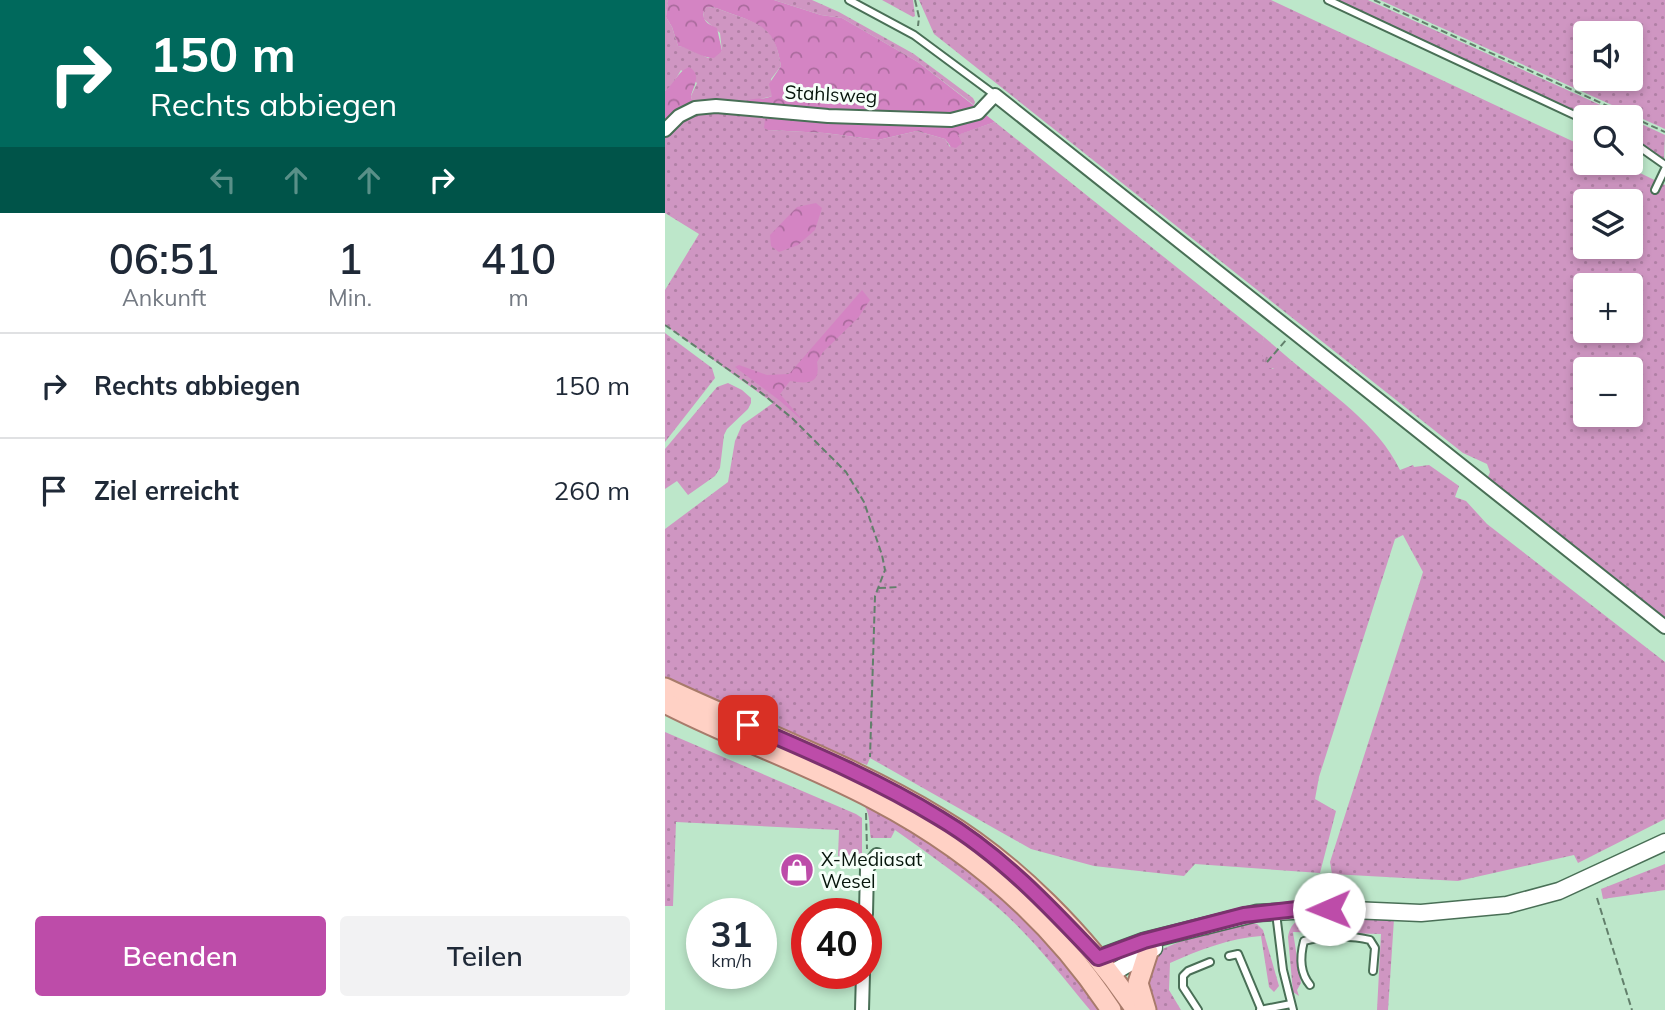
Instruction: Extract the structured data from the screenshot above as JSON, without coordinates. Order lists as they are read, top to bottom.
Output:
{
  "streets": {
    "street": ["Stahlsweg"]
  },
  "places": {
    "shop": ["X-Mediasat Wesel"]
  },
  "page": {
    "turn": ["150 m", "Rechts abbiegen"],
    "map_buttons": ["+", "−"],
    "eta": [
      "06:51",
      "Ankunft",
      "1",
      "Min.",
      "410",
      "m"
    ],
    "list": [
      {
        "name": "Rechts abbiegen",
        "value": "150 m"
      },
      {
        "name": "Ziel erreicht",
        "value": "260 m"
      }
    ],
    "speed": "31 km/h",
    "limit": "40",
    "buttons": ["Beenden", "Teilen"]
  }
}
